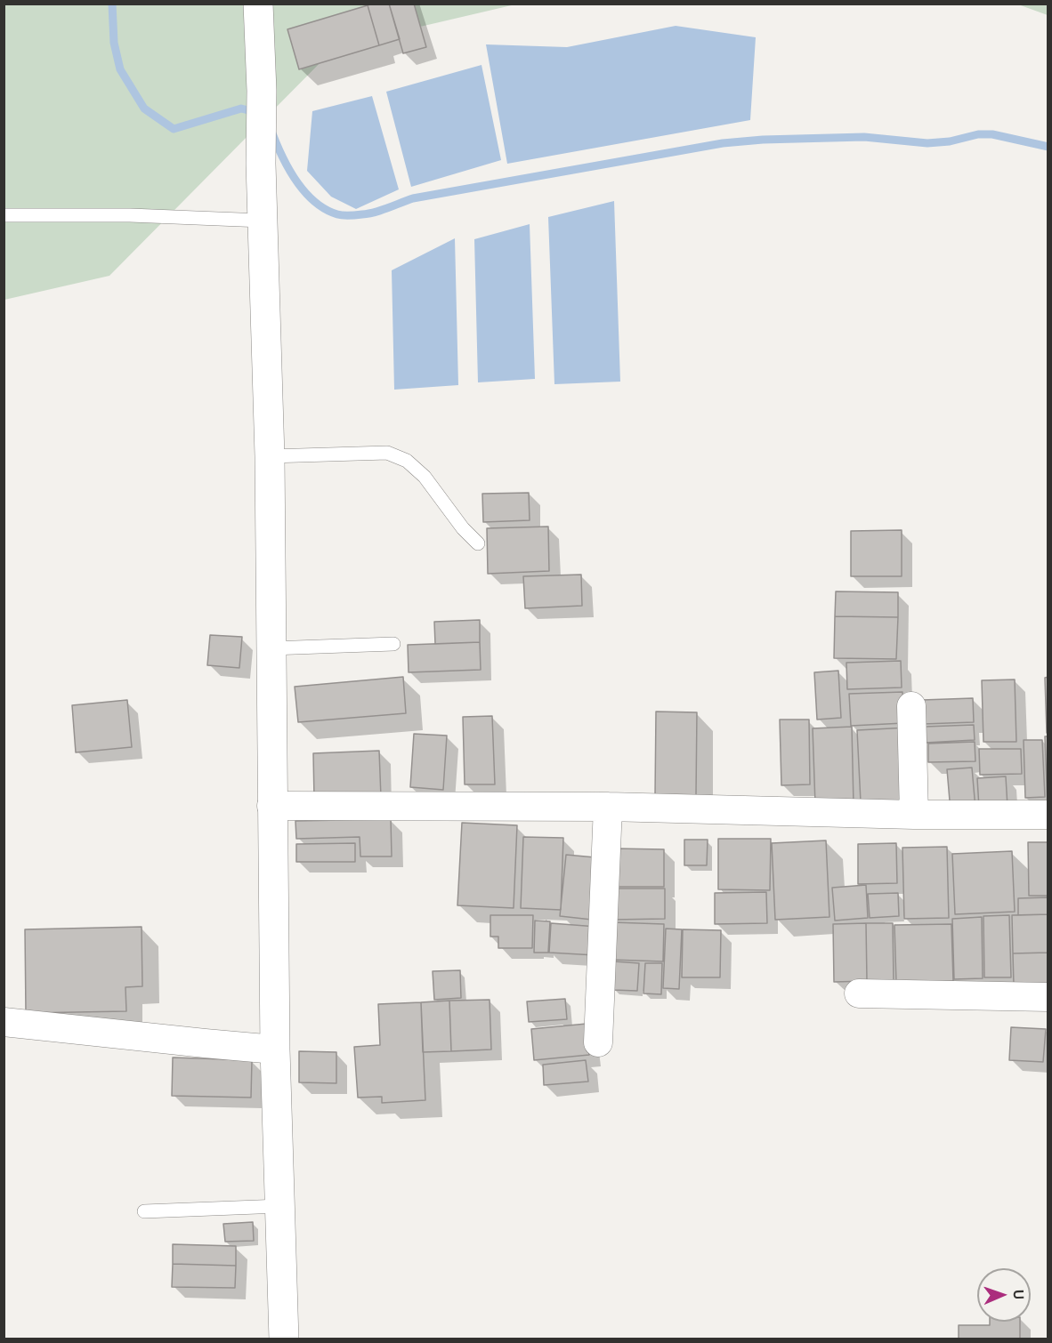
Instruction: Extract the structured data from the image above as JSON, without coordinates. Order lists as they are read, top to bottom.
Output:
{
  "north": "right"
}
